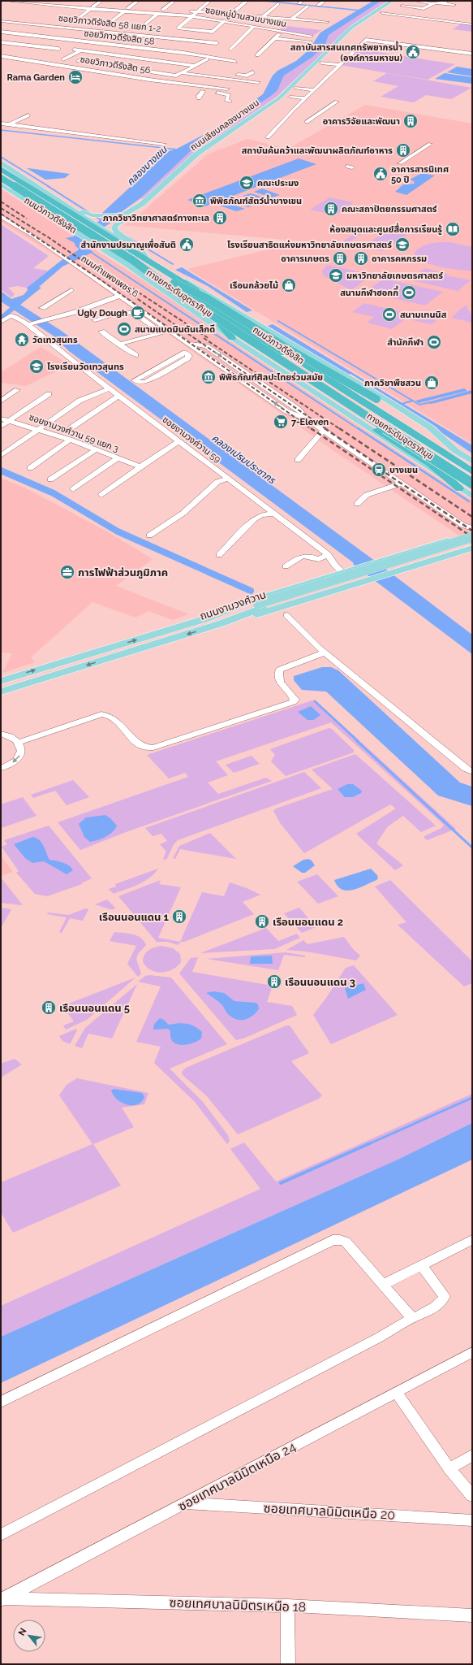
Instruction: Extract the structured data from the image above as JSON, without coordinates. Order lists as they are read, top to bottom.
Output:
{
  "streets": {
    "highway": ["ถนนวิภาวดีรังสิต", "ทางยกระดับอุตราภิมุข"],
    "main road": ["ถนนเลียบคลองบางเขน", "ถนนงามวงศ์วาน"],
    "street": [
      "ซอยหมู่บ้านสวนบางเขน",
      "ซอยวิภาวดีรังสิต 58 แยก 1-2",
      "ซอยวิภาวดีรังสิต 58",
      "ซอยวิภาวดีรังสิต 56",
      "ถนนกำแพงเพชร 6",
      "ซอยงามวงศ์วาน 59 แยก 3",
      "ซอยงามวงศ์วาน 59",
      "ซอยเทศบาลนิมิตเหนือ 24",
      "ซอยเทศบาลนิมิตเหนือ 20",
      "ซอยเทศบาลนิมิตรเหนือ 18"
    ]
  },
  "crossings": [
    ["ถนนเลียบคลองบางเขน", "ถนนวิภาวดีรังสิต"],
    ["ถนนวิภาวดีรังสิต", "ทางยกระดับอุตราภิมุข"],
    ["ถนนกำแพงเพชร 6", "ถนนงามวงศ์วาน"],
    ["ซอยเทศบาลนิมิตเหนือ 24", "ซอยเทศบาลนิมิตเหนือ 20"],
    ["ซอยเทศบาลนิมิตเหนือ 24", "ซอยเทศบาลนิมิตรเหนือ 18"]
  ],
  "water": ["คลองบางเขน", "คลองเปรมประชากร"],
  "places": {
    "public building": ["สถาบันสารสนเทศทรัพยากรน้ำ (องค์การมหาชน)", "อาคารสารนิเทศ 50 ปี", "สำนักงานปรมาณูเพื่อสันติ"],
    "hotel": ["Rama Garden"],
    "building": [
      "อาคารวิจัยและพัฒนา",
      "สถาบันค้นคว้าและพัฒนาผลิตภัณฑ์อาหาร",
      "คณะสถาปัตยกรรมศาสตร์",
      "ภาควิชาวิทยาศาสตร์ทางทะเล",
      "อาคารเกษตร",
      "อาคารคหกรรม",
      "เรือนนอนแดน 1",
      "เรือนนอนแดน 2",
      "เรือนนอนแดน 3",
      "เรือนนอนแดน 5"
    ],
    "school or university": [
      "คณะประมง",
      "โรงเรียนสาธิตแห่งมหาวิทยาลัยเกษตรศาสตร์",
      "มหาวิทยาลัยเกษตรศาสตร์",
      "โรงเรียนวัดเทวสุนทร"
    ],
    "museum": ["พิพิธภัณฑ์สัตว์น้ำบางเขน", "พิพิธภัณฑ์ศิลปะไทยร่วมสมัย"],
    "library": ["ห้องสมุดและศูนย์สื่อการเรียนรู้"],
    "shop": ["เรือนกล้วยไม้", "ภาควิชาพืชสวน"],
    "sports": [
      "สนามกีฬาฮอกกี้",
      "สนามเทนนิส",
      "สนามแบดมินตันเล็กดี",
      "สำนักกีฬา"
    ],
    "cafe": ["Ugly Dough"],
    "temple": ["วัดเทวสุนทร"],
    "supermarket": ["7-Eleven"],
    "station": ["บางเขน"],
    "office": ["การไฟฟ้าส่วนภูมิภาค"]
  },
  "north": "top left"
}
